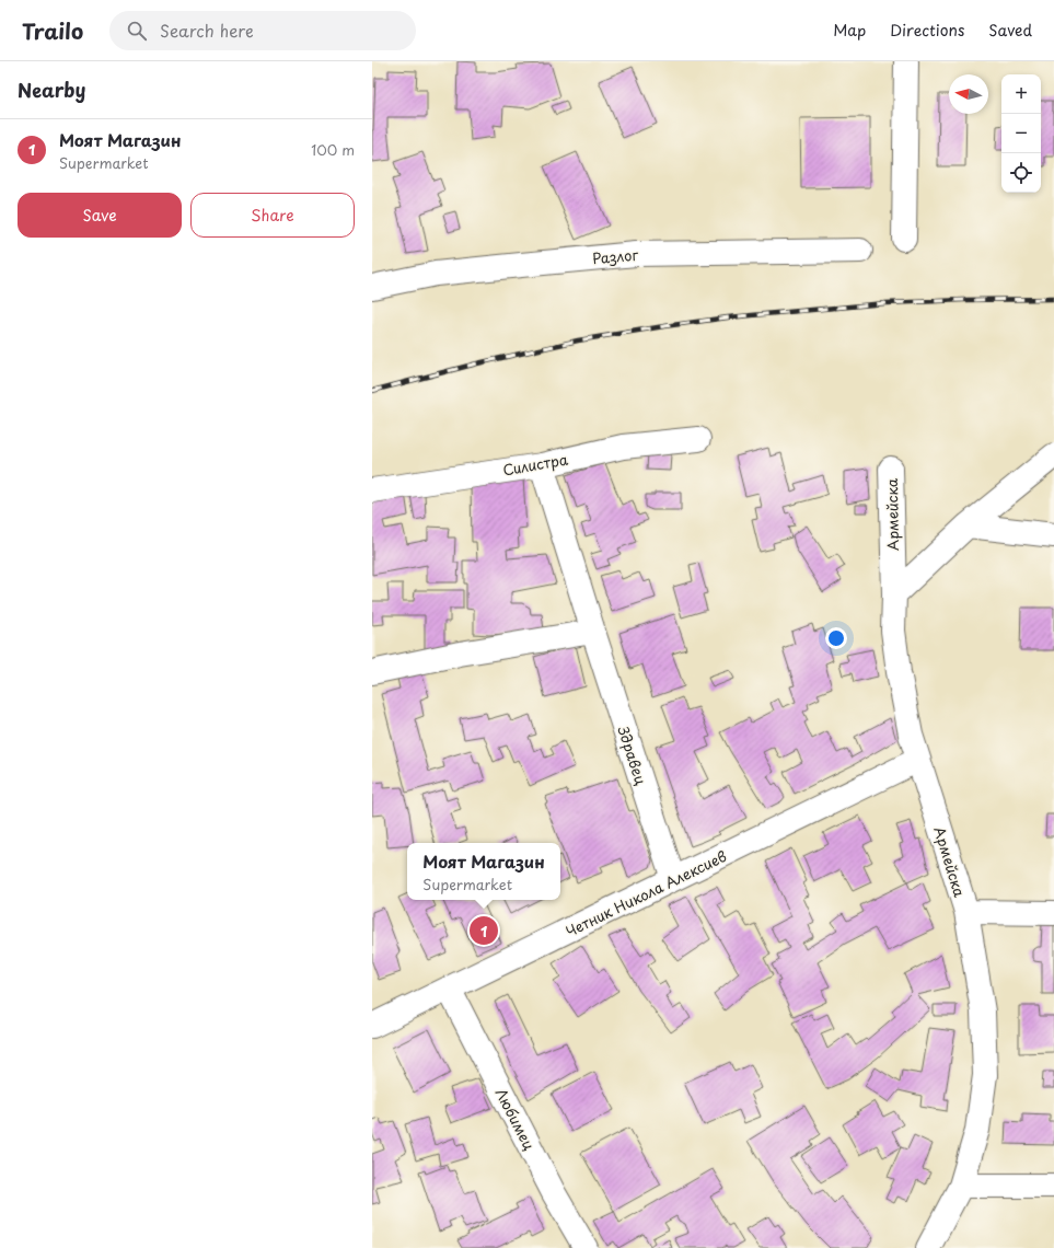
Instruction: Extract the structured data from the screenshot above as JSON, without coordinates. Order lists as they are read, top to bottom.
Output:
{
  "streets": {
    "street": [
      "Разлог",
      "Силистра",
      "Армейска",
      "Здравец",
      "Четник Никола Алексиев",
      "Любимец"
    ]
  },
  "crossings": [
    ["Силистра", "Здравец"],
    ["Армейска", "Четник Никола Алексиев"],
    ["Здравец", "Четник Никола Алексиев"],
    ["Четник Никола Алексиев", "Любимец"]
  ],
  "north": "left",
  "page": {
    "header": "Trailo",
    "search": "Search here",
    "nav": ["Map", "Directions", "Saved"],
    "heading": "Nearby",
    "map_buttons": ["+", "−"],
    "list": [
      {
        "mark": "1",
        "name": "Моят Магазин",
        "note": "Supermarket",
        "value": "100 m"
      }
    ],
    "buttons": ["Save", "Share"],
    "popup": ["Моят Магазин", "Supermarket"],
    "pins": "1"
  }
}
